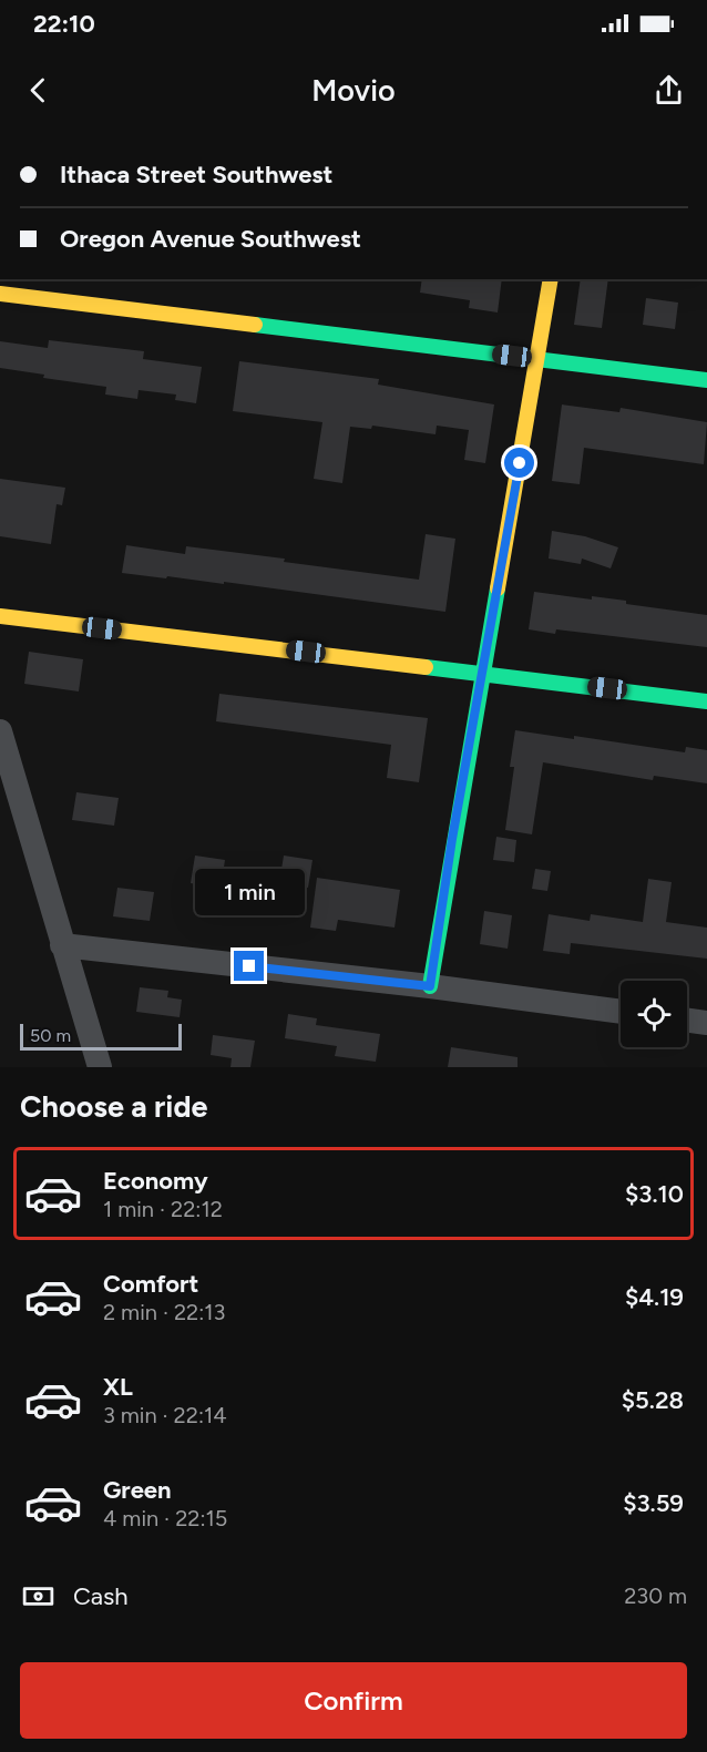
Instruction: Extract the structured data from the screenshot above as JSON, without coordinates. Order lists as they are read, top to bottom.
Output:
{
  "scale_bar": "50 m",
  "page": {
    "status": "22:10",
    "header": "Movio",
    "banner": ["Ithaca Street Southwest", "Oregon Avenue Southwest"],
    "bubble": "1 min",
    "scale": "50 m",
    "heading": "Choose a ride",
    "list": [
      {
        "name": "Economy",
        "note": "1 min · 22:12",
        "value": "$3.10"
      },
      {
        "name": "Comfort",
        "note": "2 min · 22:13",
        "value": "$4.19"
      },
      {
        "name": "XL",
        "note": "3 min · 22:14",
        "value": "$5.28"
      },
      {
        "name": "Green",
        "note": "4 min · 22:15",
        "value": "$3.59"
      }
    ],
    "pay": ["Cash", "230 m"],
    "buttons": "Confirm"
  }
}
